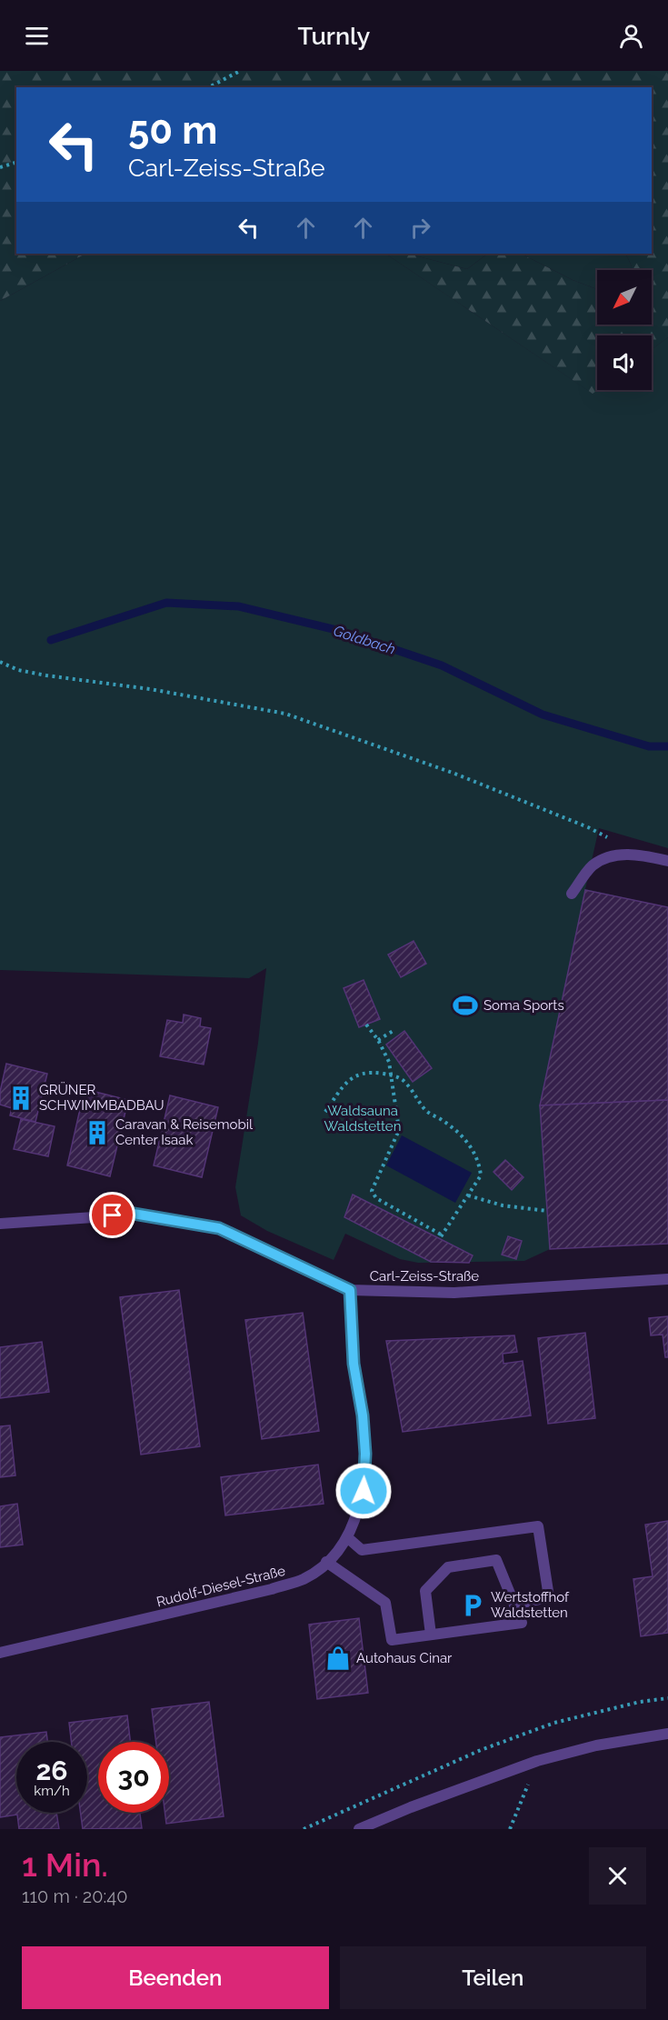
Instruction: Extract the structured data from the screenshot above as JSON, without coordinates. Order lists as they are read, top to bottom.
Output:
{
  "streets": {
    "street": ["Carl-Zeiss-Straße", "Rudolf-Diesel-Straße"]
  },
  "crossings": [
    ["Carl-Zeiss-Straße", "Rudolf-Diesel-Straße"]
  ],
  "water": ["Goldbach"],
  "parks": ["Waldsauna Waldstetten"],
  "places": {
    "sports": ["Soma Sports"],
    "building": ["GRÜNER SCHWIMMBADBAU", "Caravan & Reisemobil Center Isaak"],
    "parking": ["Wertstoffhof Waldstetten"],
    "shop": ["Autohaus Cinar"]
  },
  "north": "bottom left",
  "page": {
    "header": "Turnly",
    "turn": ["50 m", "Carl-Zeiss-Straße"],
    "speed": "26 km/h",
    "limit": "30",
    "heading": ["1 Min.", "110 m · 20:40"],
    "buttons": ["Beenden", "Teilen"]
  }
}
